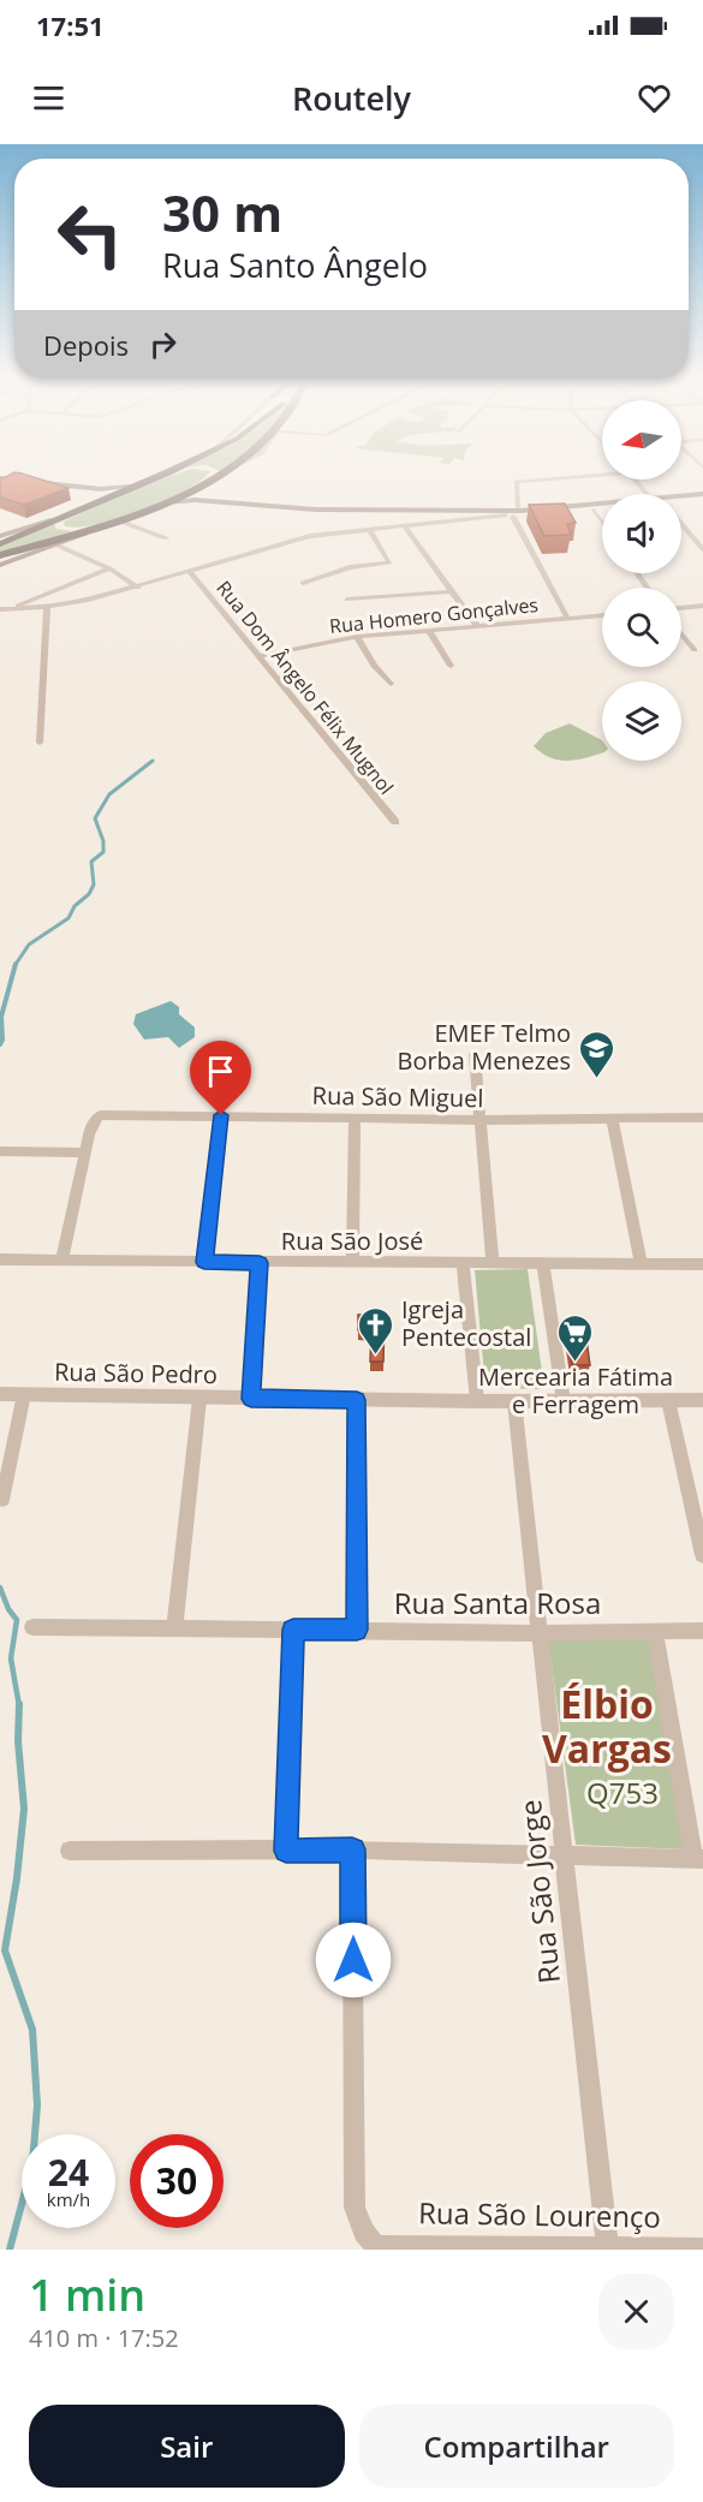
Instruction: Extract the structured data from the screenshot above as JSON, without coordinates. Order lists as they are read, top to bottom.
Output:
{
  "streets": {
    "street": [
      "Rua Homero Gonçalves",
      "Rua Dom Ângelo Félix Mugnol",
      "Rua São Miguel",
      "Rua São José",
      "Rua São Pedro",
      "Rua Santa Rosa",
      "Rua São Jorge",
      "Rua São Lourenço"
    ]
  },
  "crossings": [
    ["Rua Homero Gonçalves", "Rua Dom Ângelo Félix Mugnol"],
    ["Rua São Pedro", "Rua São Jorge"],
    ["Rua Santa Rosa", "Rua São Jorge"],
    ["Rua São Jorge", "Rua São Lourenço"]
  ],
  "districts": ["Élbio Vargas"],
  "parks": ["Q753"],
  "places": {
    "school or university": ["EMEF Telmo Borba Menezes"],
    "church": ["Igreja Pentecostal"],
    "supermarket": ["Mercearia Fátima e Ferragem"]
  },
  "north": "left",
  "page": {
    "status": "17:51",
    "header": "Routely",
    "turn": ["30 m", "Rua Santo Ângelo"],
    "then": "Depois",
    "speed": "24 km/h",
    "limit": "30",
    "heading": ["1 min", "410 m · 17:52"],
    "buttons": ["Sair", "Compartilhar"]
  }
}
